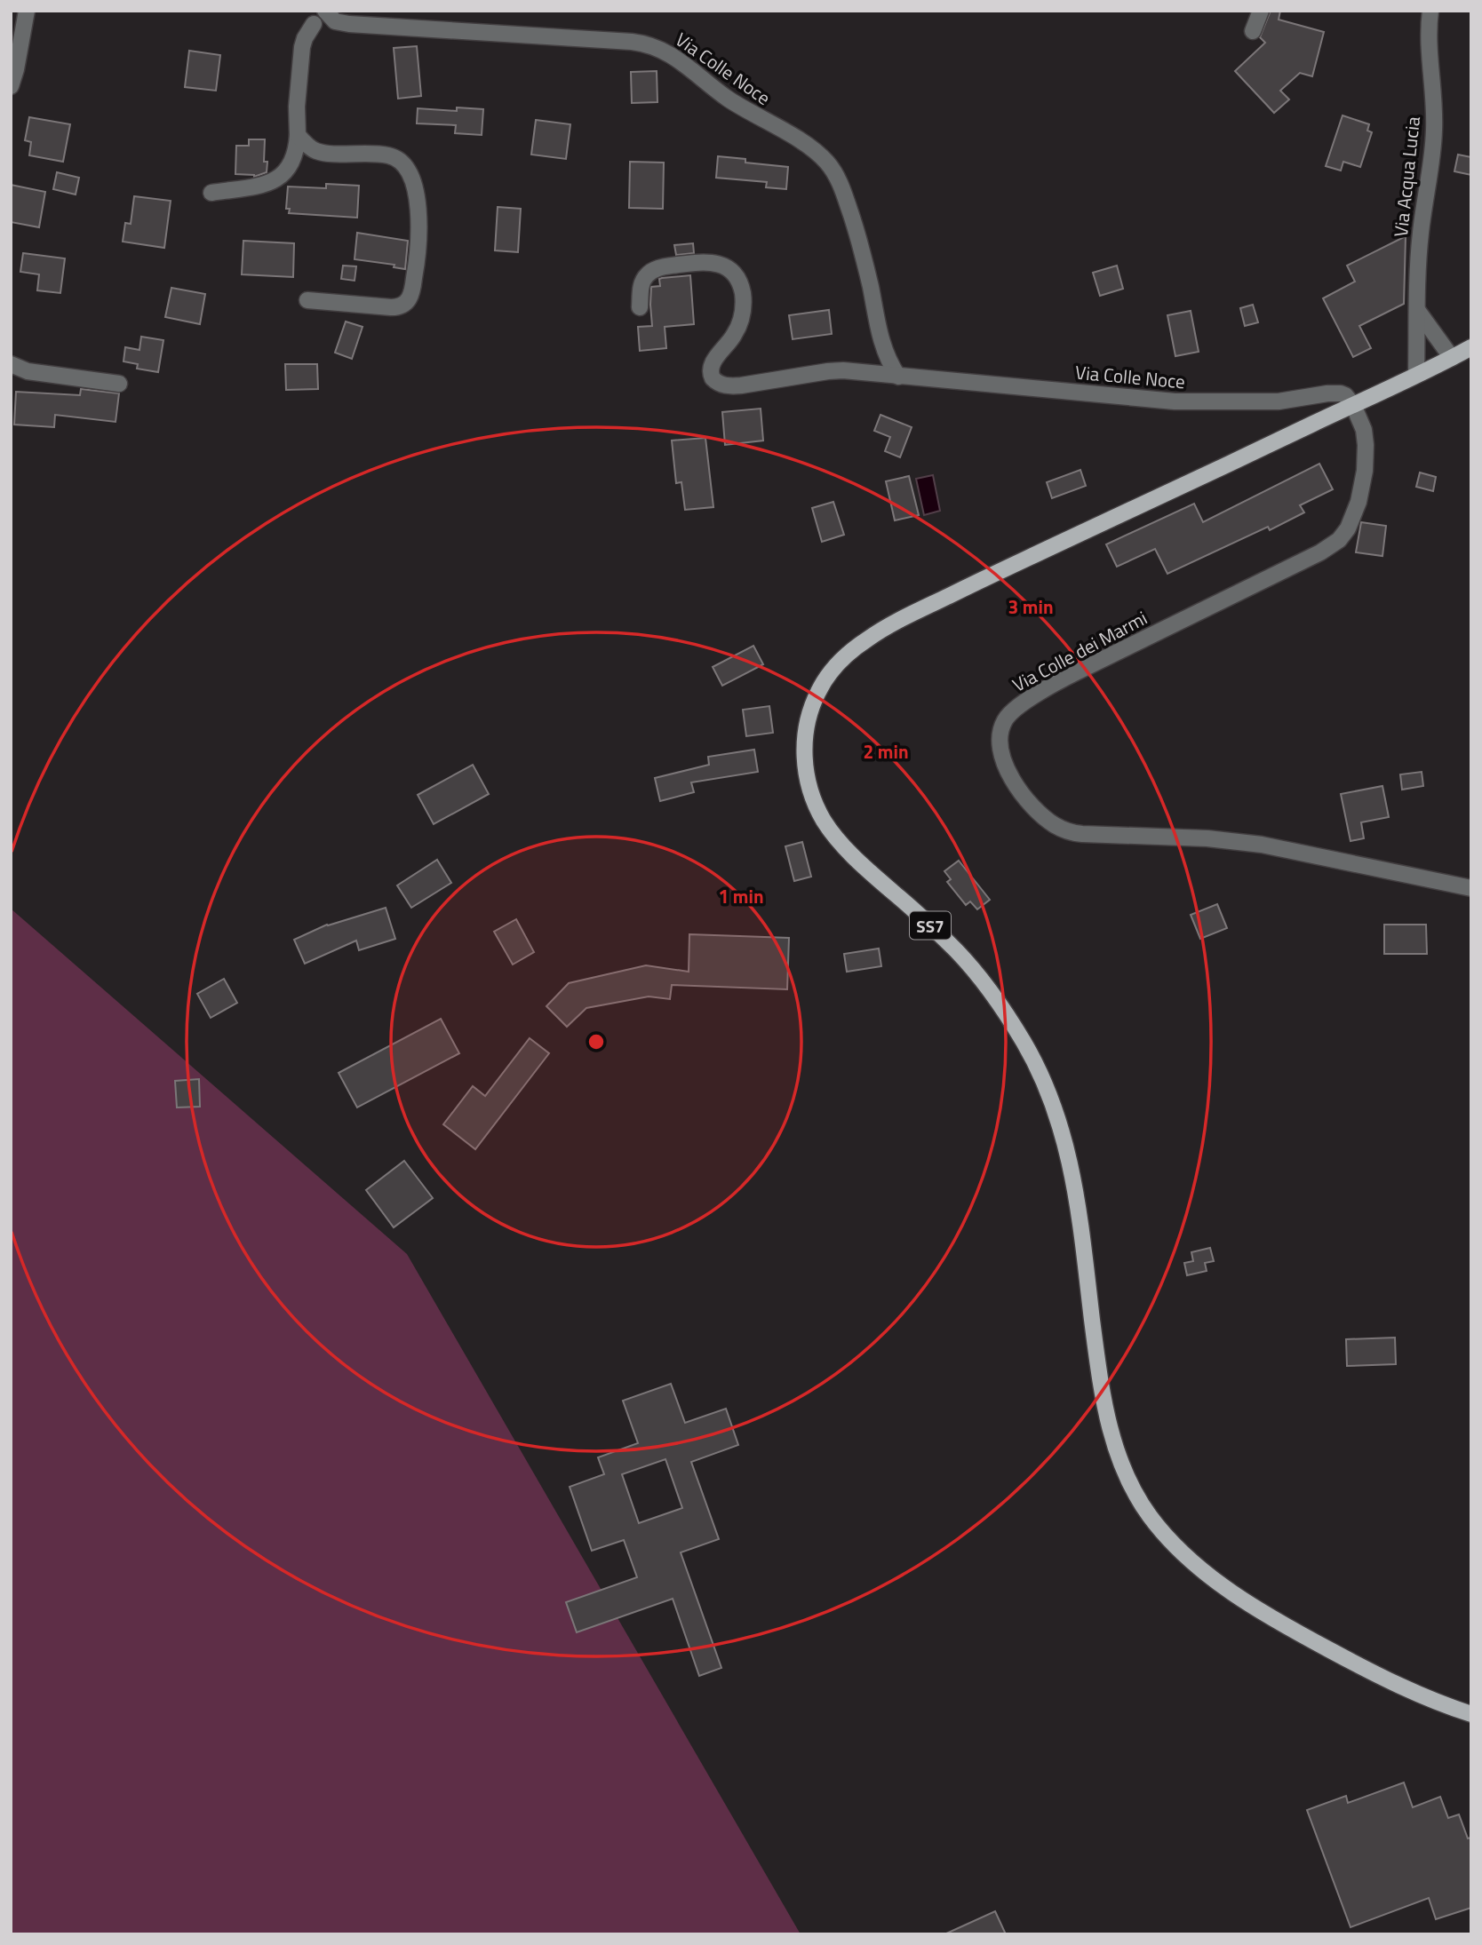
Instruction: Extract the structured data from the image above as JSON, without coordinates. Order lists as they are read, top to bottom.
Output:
{
  "streets": {
    "main road": ["SS7"],
    "street": ["Via Colle Noce", "Via Acqua Lucia", "Via Colle dei Marmi"]
  },
  "crossings": [
    ["Via Colle Noce", "Via Colle dei Marmi"],
    ["Via Colle Noce", "SS7"],
    ["Via Acqua Lucia", "SS7"],
    ["Via Colle dei Marmi", "SS7"]
  ],
  "rings": ["3 min", "2 min", "1 min"]
}
